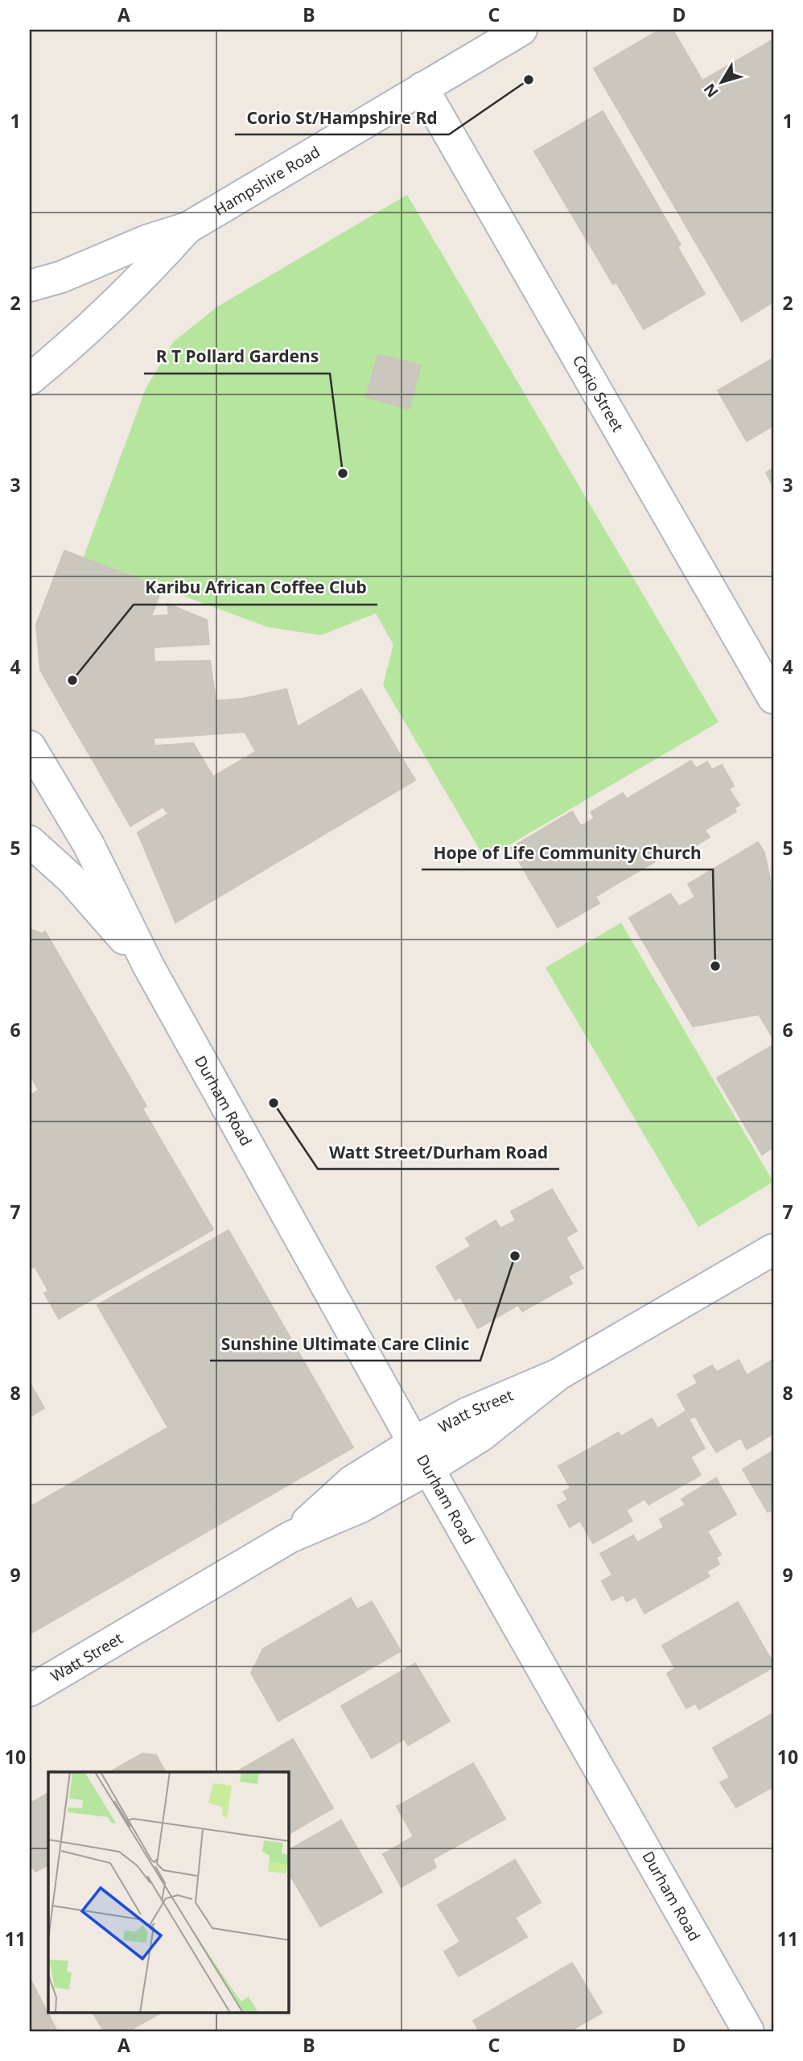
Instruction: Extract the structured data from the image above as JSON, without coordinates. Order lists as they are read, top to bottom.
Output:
{
  "streets": {
    "street": [
      "Hampshire Road",
      "Corio Street",
      "Durham Road",
      "Watt Street"
    ]
  },
  "crossings": [
    ["Hampshire Road", "Corio Street"],
    ["Durham Road", "Watt Street"]
  ],
  "places": [
    "Corio St/Hampshire Rd",
    "R T Pollard Gardens",
    "Karibu African Coffee Club",
    "Hope of Life Community Church",
    "Watt Street/Durham Road",
    "Sunshine Ultimate Care Clinic"
  ],
  "north": "bottom left",
  "grid": {
    "columns": [
      "A",
      "B",
      "C",
      "D"
    ],
    "rows": [
      "1",
      "2",
      "3",
      "4",
      "5",
      "6",
      "7",
      "8",
      "9",
      "10",
      "11"
    ]
  }
}
